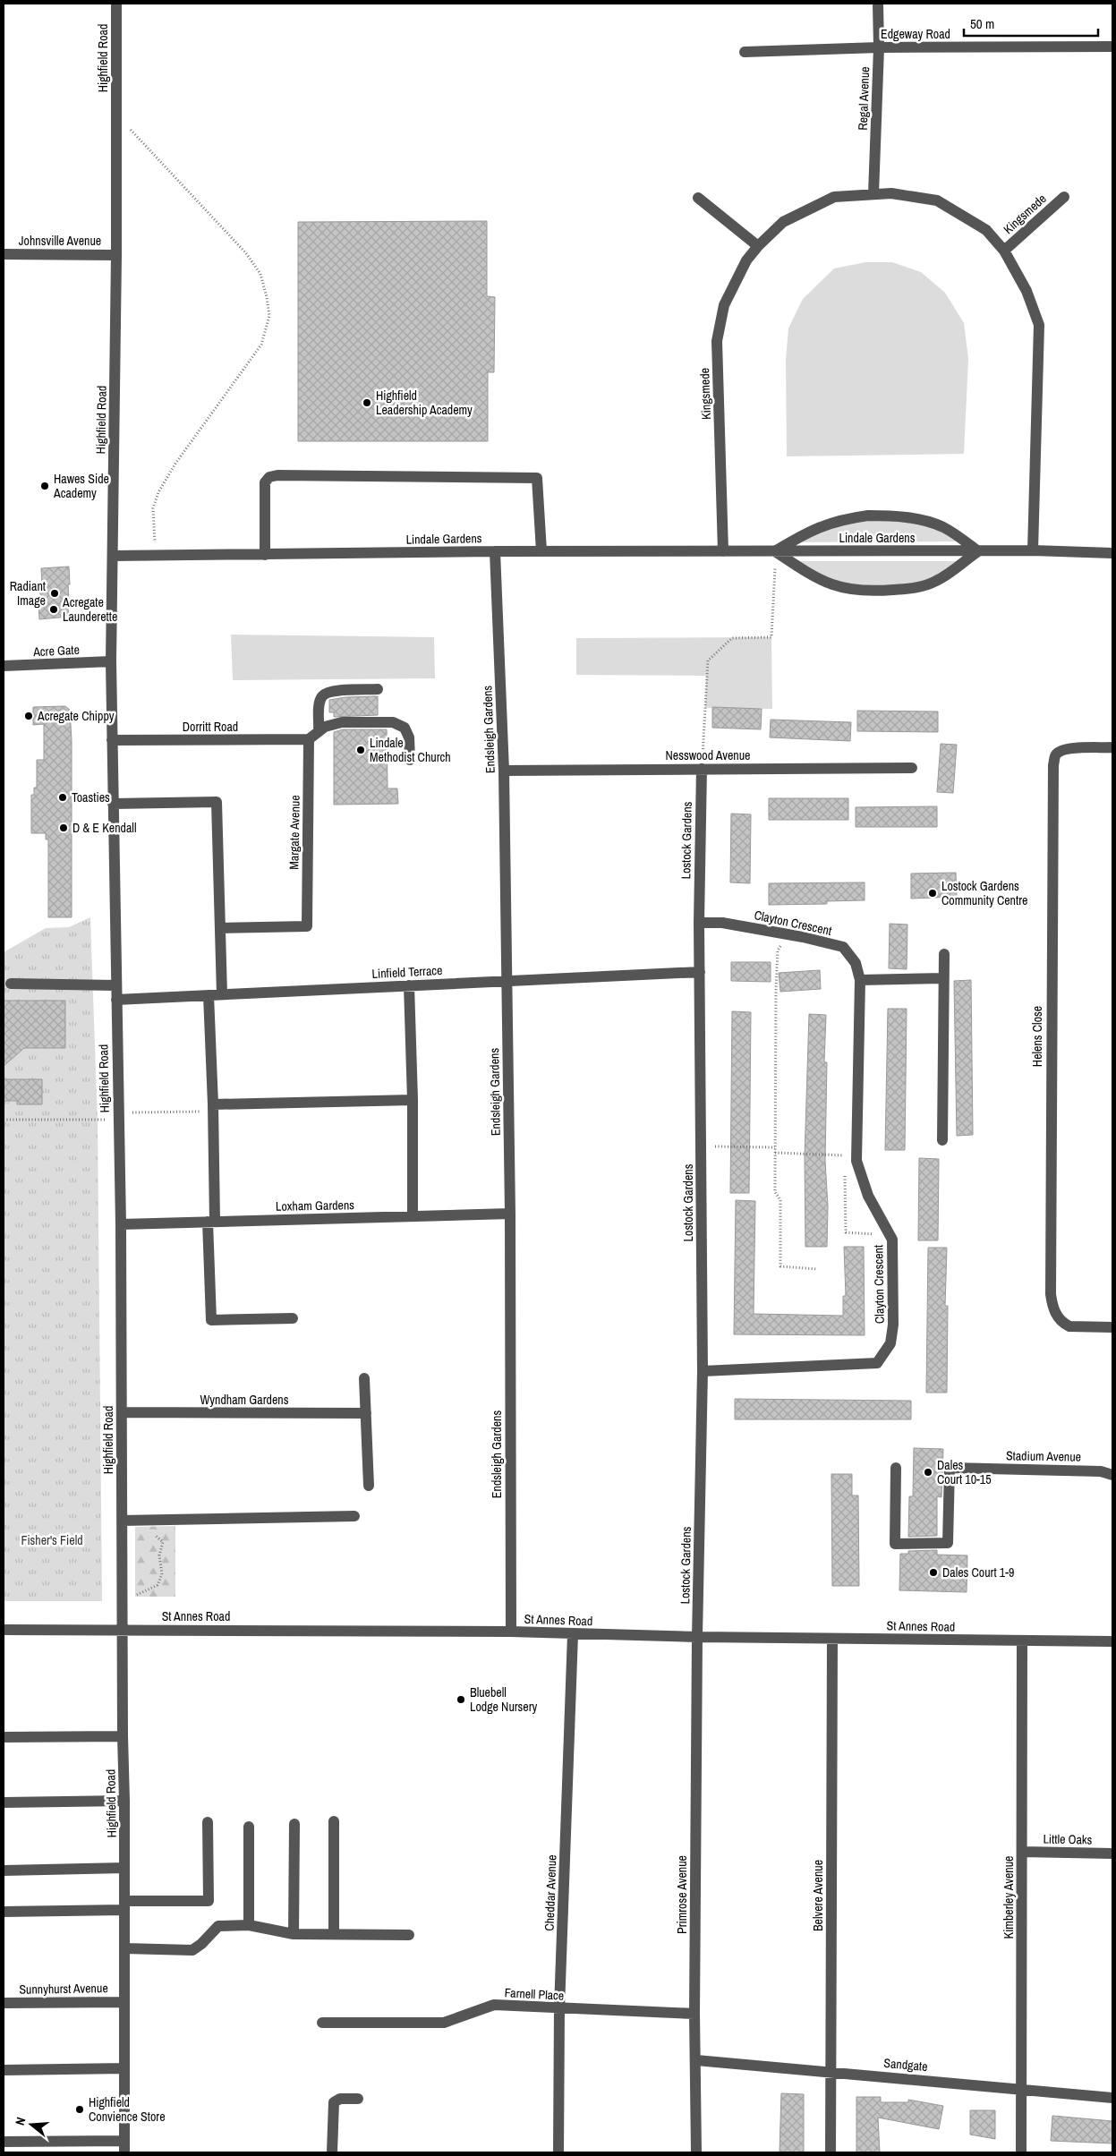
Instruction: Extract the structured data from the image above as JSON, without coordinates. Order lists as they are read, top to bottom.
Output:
{
  "streets": {
    "street": [
      "Edgeway Road",
      "Highfield Road",
      "Regal Avenue",
      "Kingsmede",
      "Johnsville Avenue",
      "Lindale Gardens",
      "Acre Gate",
      "Dorritt Road",
      "Endsleigh Gardens",
      "Nesswood Avenue",
      "Margate Avenue",
      "Lostock Gardens",
      "Clayton Crescent",
      "Linfield Terrace",
      "Helens Close",
      "Loxham Gardens",
      "Wyndham Gardens",
      "Stadium Avenue",
      "St Annes Road",
      "Little Oaks",
      "Cheddar Avenue",
      "Primrose Avenue",
      "Belvere Avenue",
      "Kimberley Avenue",
      "Sunnyhurst Avenue",
      "Farnell Place",
      "Sandgate"
    ]
  },
  "crossings": [
    ["Edgeway Road", "Regal Avenue"],
    ["Highfield Road", "Johnsville Avenue"],
    ["Highfield Road", "Lindale Gardens"],
    ["Highfield Road", "Acre Gate"],
    ["Highfield Road", "Dorritt Road"],
    ["Highfield Road", "Linfield Terrace"],
    ["Highfield Road", "Loxham Gardens"],
    ["Highfield Road", "Wyndham Gardens"],
    ["Highfield Road", "St Annes Road"],
    ["Highfield Road", "Sunnyhurst Avenue"],
    ["Regal Avenue", "Kingsmede"],
    ["Kingsmede", "Lindale Gardens"],
    ["Lindale Gardens", "Endsleigh Gardens"],
    ["Dorritt Road", "Margate Avenue"],
    ["Endsleigh Gardens", "Nesswood Avenue"],
    ["Endsleigh Gardens", "Linfield Terrace"],
    ["Endsleigh Gardens", "Loxham Gardens"],
    ["Endsleigh Gardens", "St Annes Road"],
    ["Nesswood Avenue", "Lostock Gardens"],
    ["Lostock Gardens", "Clayton Crescent"],
    ["Lostock Gardens", "Linfield Terrace"],
    ["Lostock Gardens", "St Annes Road"],
    ["Lostock Gardens", "Primrose Avenue"],
    ["St Annes Road", "Cheddar Avenue"],
    ["St Annes Road", "Primrose Avenue"],
    ["St Annes Road", "Belvere Avenue"],
    ["St Annes Road", "Kimberley Avenue"],
    ["Little Oaks", "Kimberley Avenue"],
    ["Cheddar Avenue", "Farnell Place"],
    ["Primrose Avenue", "Farnell Place"],
    ["Primrose Avenue", "Sandgate"],
    ["Belvere Avenue", "Sandgate"],
    ["Kimberley Avenue", "Sandgate"]
  ],
  "parks": ["Fisher's Field"],
  "places": [
    "Highfield Leadership Academy",
    "Hawes Side Academy",
    "Radiant Image",
    "Acregate Launderette",
    "Acregate Chippy",
    "Lindale Methodist Church",
    "Toasties",
    "D & E Kendall",
    "Lostock Gardens Community Centre",
    "Dales Court 10-15",
    "Dales Court 1-9",
    "Bluebell Lodge Nursery",
    "Highfield Convience Store"
  ],
  "scale_bar": "50 m",
  "north": "left"
}
